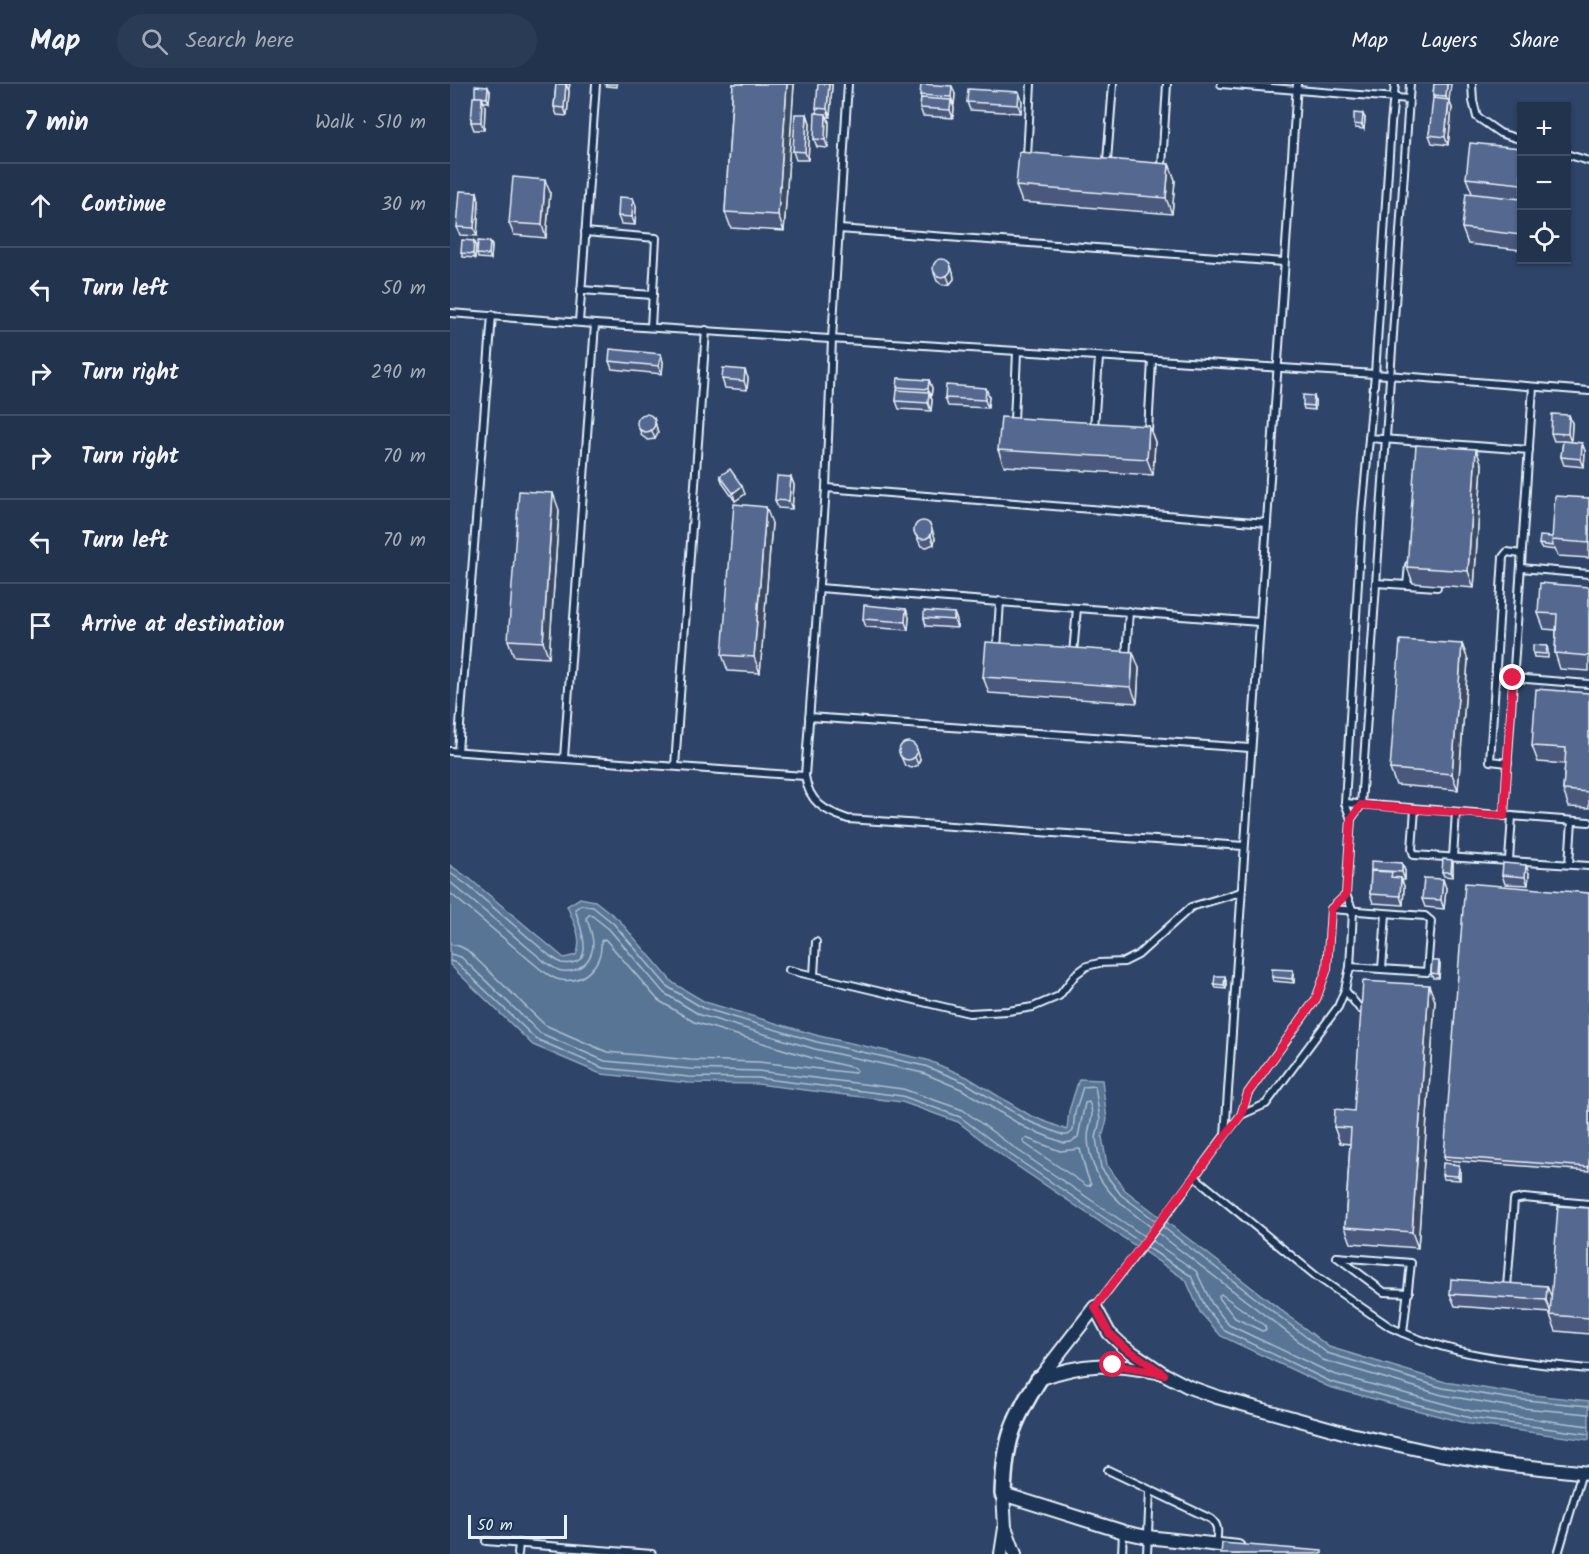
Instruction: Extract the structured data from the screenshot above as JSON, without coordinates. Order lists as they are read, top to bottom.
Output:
{
  "scale_bar": "50 m",
  "page": {
    "header": "Map",
    "search": "Search here",
    "nav": ["Map", "Layers", "Share"],
    "heading": ["7 min", "Walk · 510 m"],
    "map_buttons": ["+", "−"],
    "list": [
      ["Continue", "30 m"],
      ["Turn left", "50 m"],
      ["Turn right", "290 m"],
      ["Turn right", "70 m"],
      ["Turn left", "70 m"],
      "Arrive at destination"
    ],
    "scale": "50 m"
  }
}
